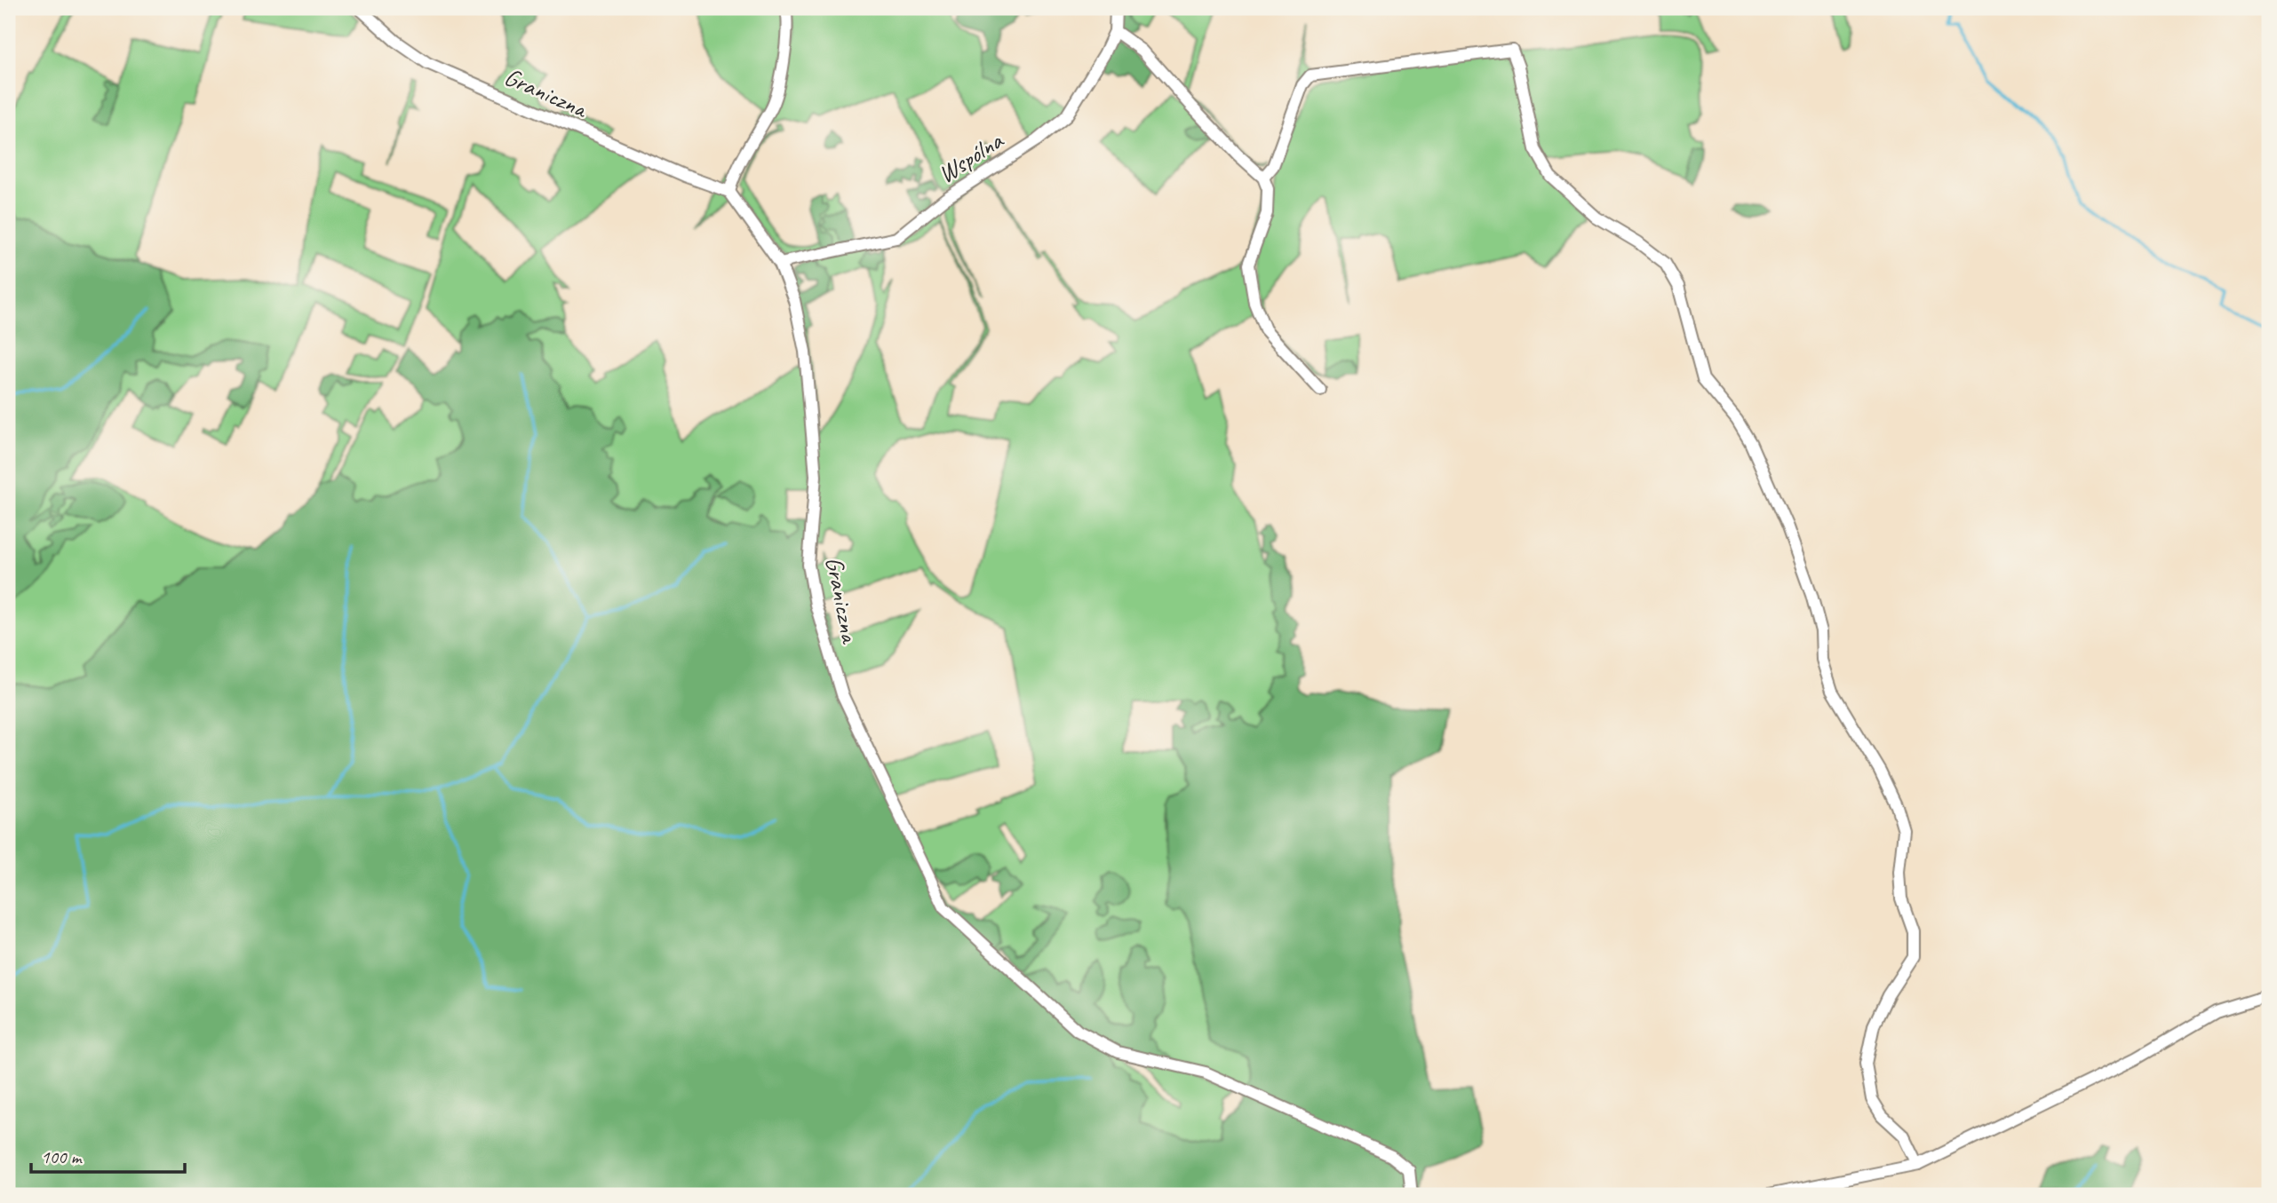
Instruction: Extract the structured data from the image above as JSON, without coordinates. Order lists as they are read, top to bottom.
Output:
{
  "streets": {
    "street": ["Graniczna", "Wspólna"]
  },
  "crossings": [
    ["Graniczna", "Wspólna"]
  ],
  "scale_bar": "100 m"
}
